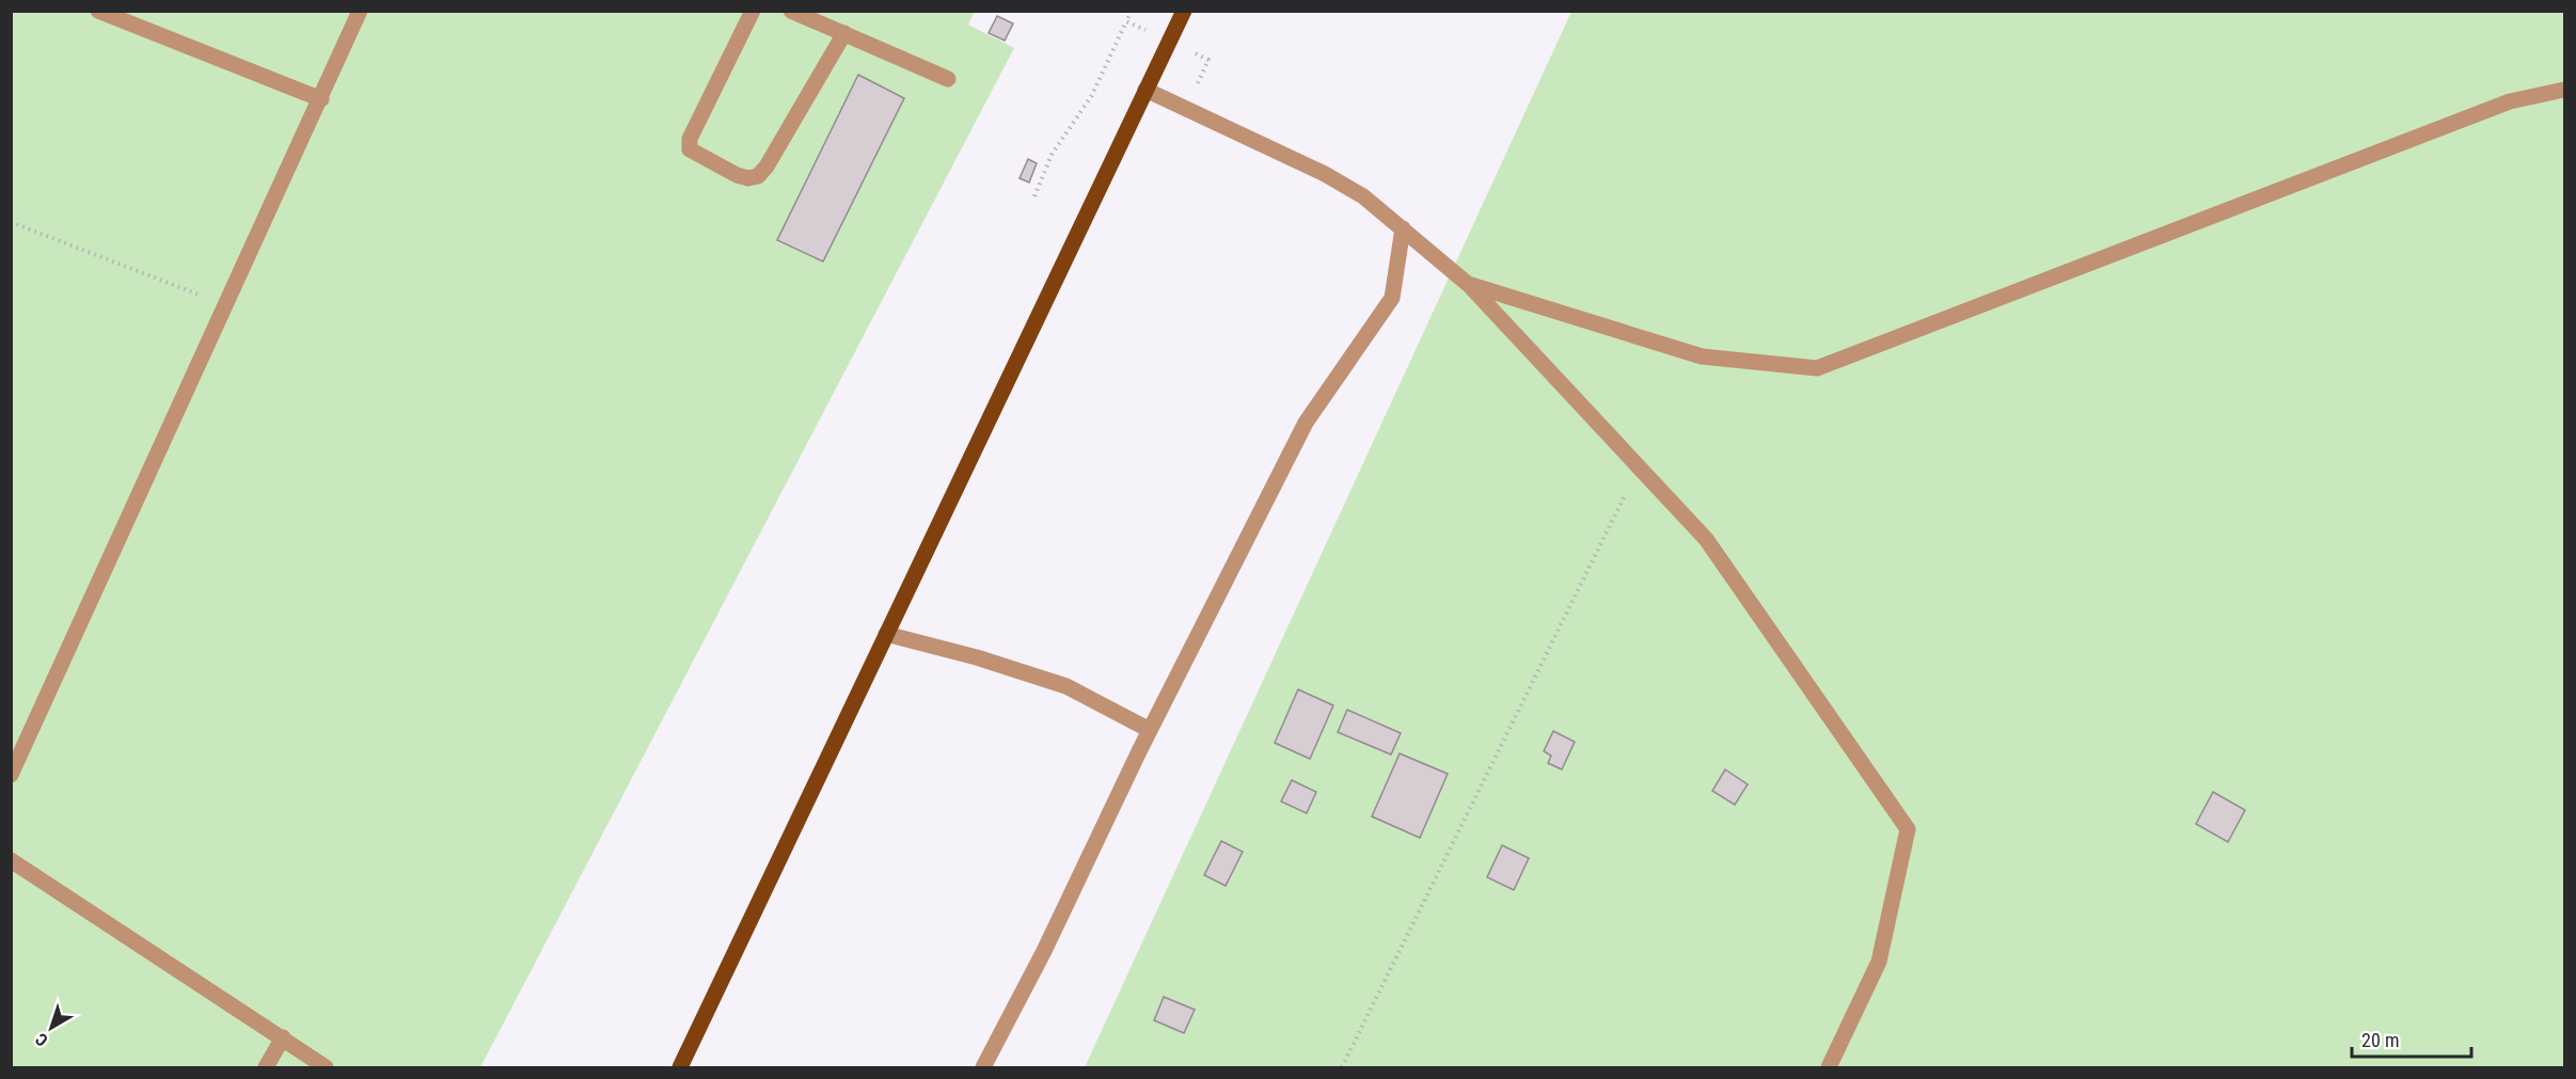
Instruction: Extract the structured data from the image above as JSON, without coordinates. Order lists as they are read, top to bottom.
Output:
{
  "scale_bar": "20 m",
  "north": "bottom left"
}
